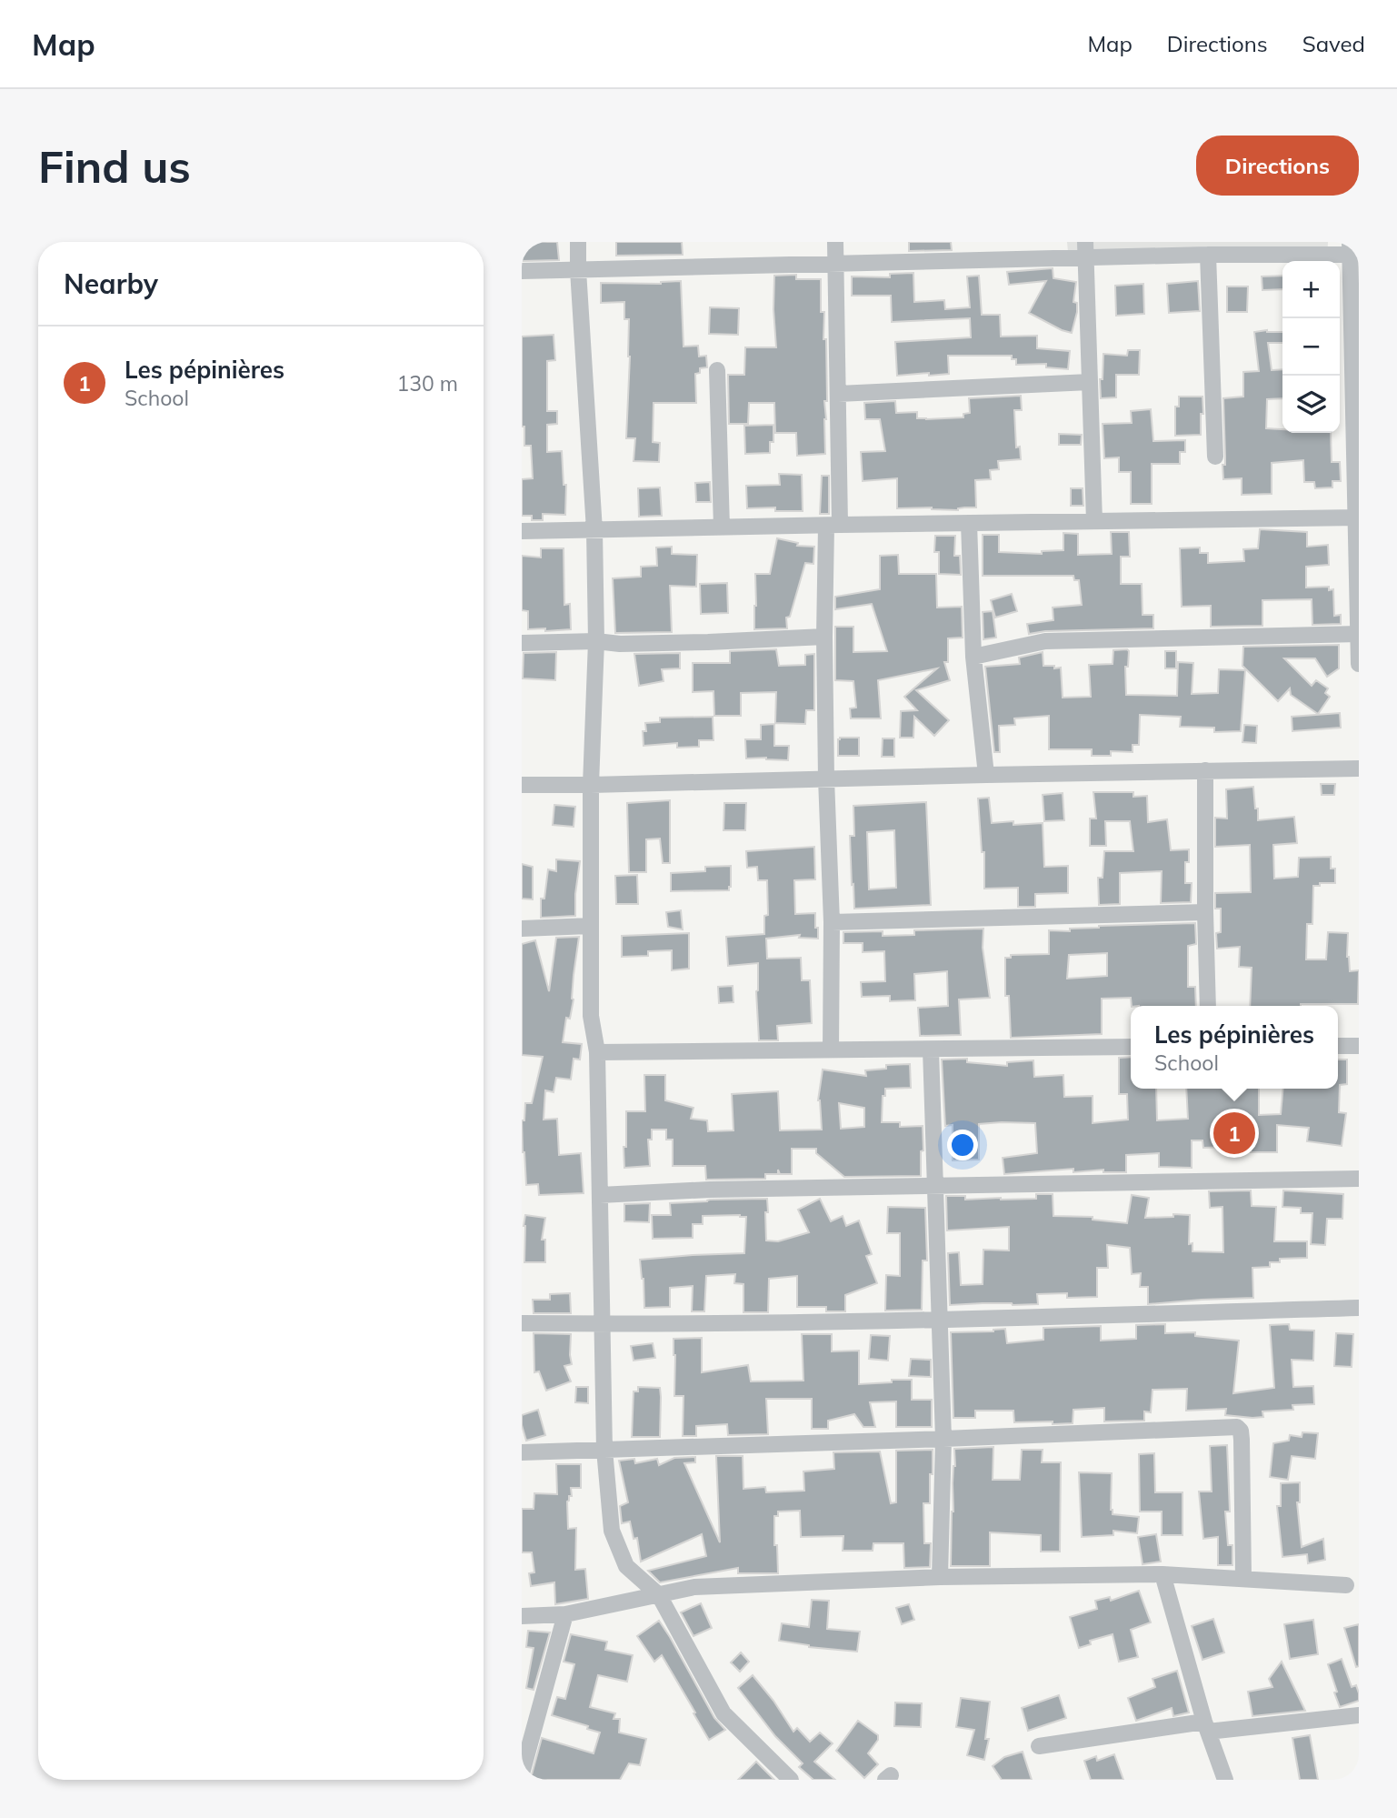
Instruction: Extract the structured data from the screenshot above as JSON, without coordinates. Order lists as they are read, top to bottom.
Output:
{
  "page": {
    "header": "Map",
    "nav": ["Map", "Directions", "Saved"],
    "buttons": "Directions",
    "title": "Find us",
    "heading": "Nearby",
    "map_buttons": ["+", "−"],
    "list": [
      {
        "mark": "1",
        "name": "Les pépinières",
        "note": "School",
        "value": "130 m"
      }
    ],
    "popup": ["Les pépinières", "School"],
    "pins": "1"
  }
}
